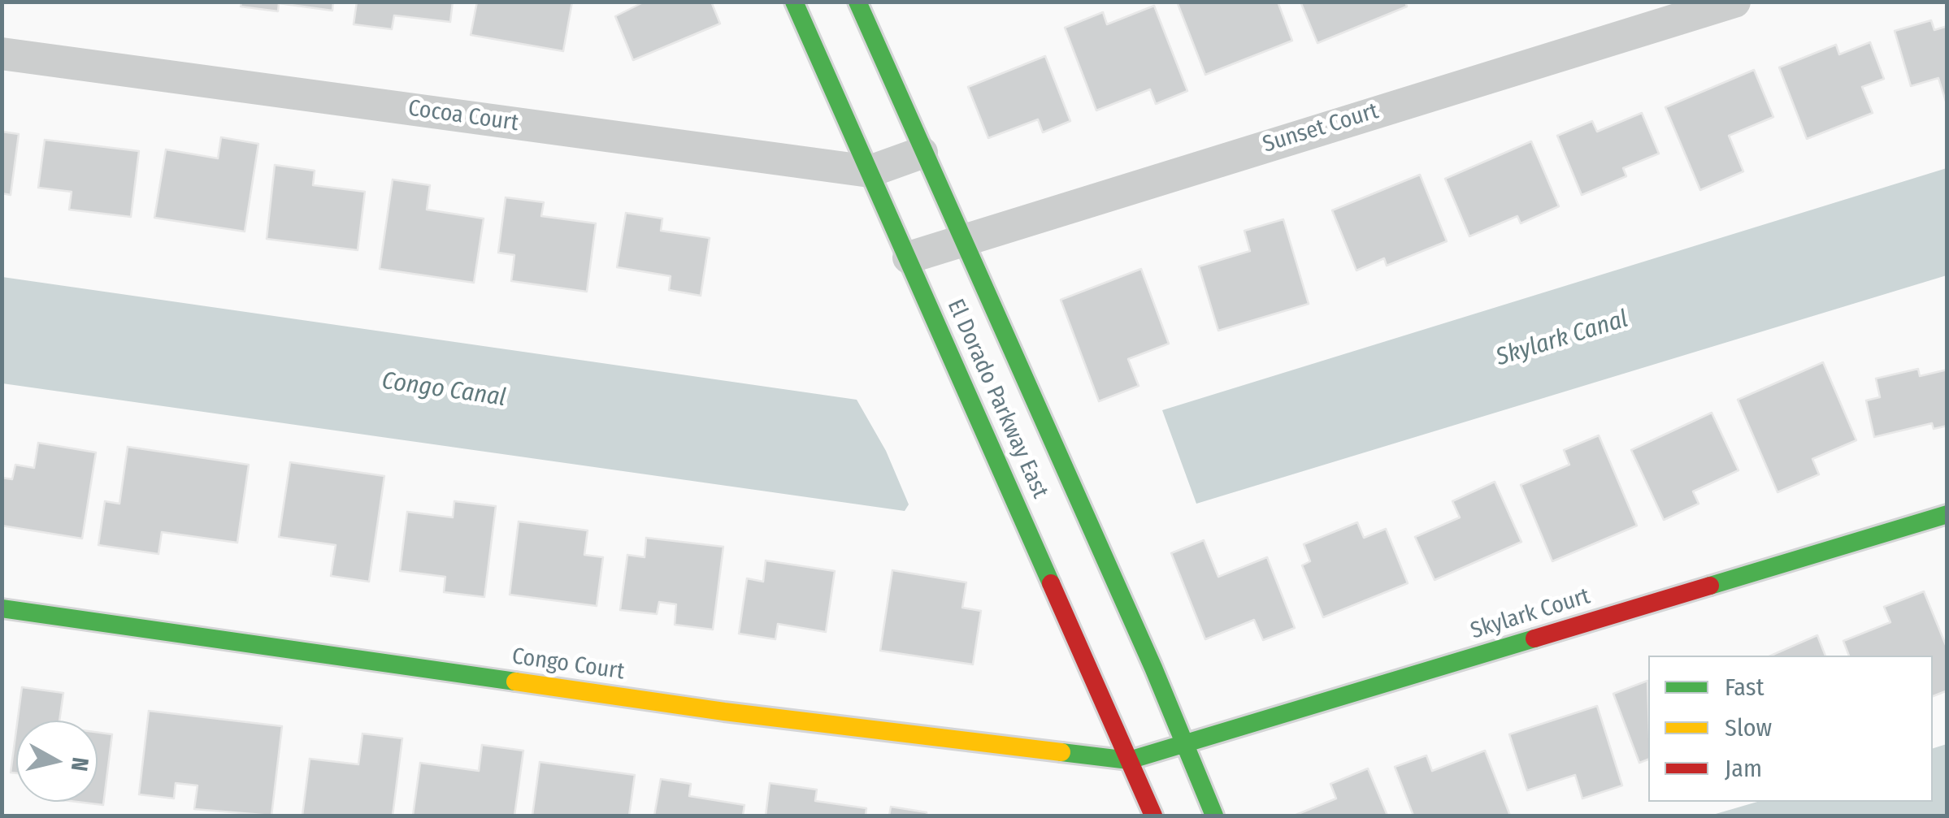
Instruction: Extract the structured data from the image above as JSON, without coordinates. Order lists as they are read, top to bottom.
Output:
{
  "streets": {
    "street": [
      "Cocoa Court",
      "Sunset Court",
      "El Dorado Parkway East",
      "Skylark Court",
      "Congo Court"
    ]
  },
  "crossings": [
    ["Cocoa Court", "El Dorado Parkway East"],
    ["Sunset Court", "El Dorado Parkway East"],
    ["El Dorado Parkway East", "Skylark Court"],
    ["El Dorado Parkway East", "Congo Court"],
    ["Skylark Court", "Congo Court"]
  ],
  "water": ["Skylark Canal", "Congo Canal"],
  "legend": ["Fast", "Slow", "Jam"],
  "north": "right"
}
